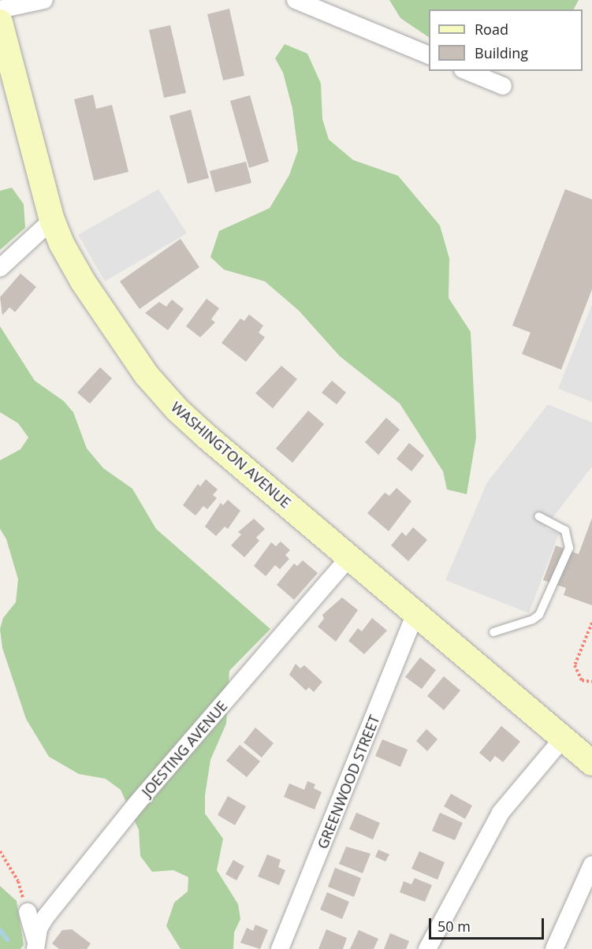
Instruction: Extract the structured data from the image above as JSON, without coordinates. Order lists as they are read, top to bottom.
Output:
{
  "streets": {
    "main road": ["WASHINGTON AVENUE"],
    "street": ["JOESTING AVENUE", "GREENWOOD STREET"]
  },
  "crossings": [
    ["WASHINGTON AVENUE", "JOESTING AVENUE"],
    ["WASHINGTON AVENUE", "GREENWOOD STREET"]
  ],
  "legend": ["Road", "Building"],
  "scale_bar": "50 m"
}
